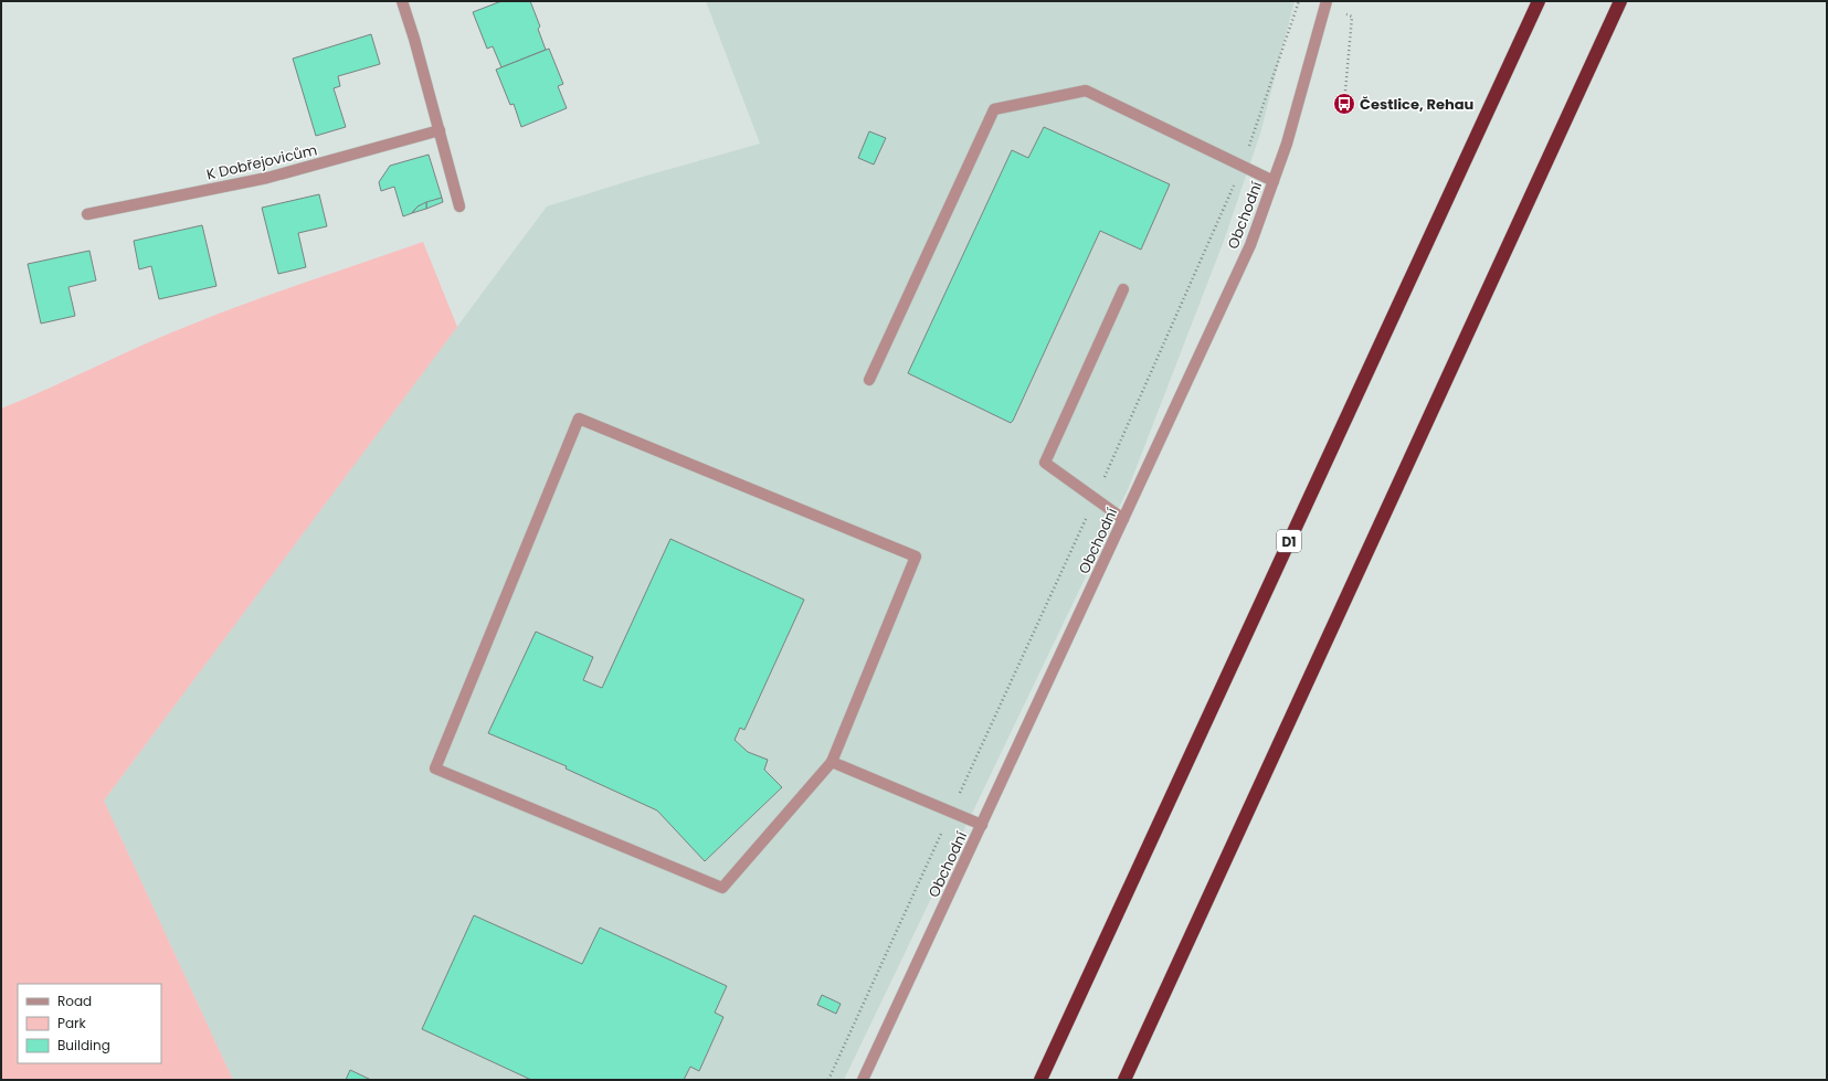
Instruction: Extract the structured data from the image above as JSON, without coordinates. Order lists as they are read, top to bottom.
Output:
{
  "streets": {
    "highway": ["D1"],
    "street": ["K Dobřejovicům", "Obchodní"]
  },
  "places": {
    "bus stop": ["Čestlice, Rehau"]
  },
  "legend": ["Road", "Park", "Building"]
}
